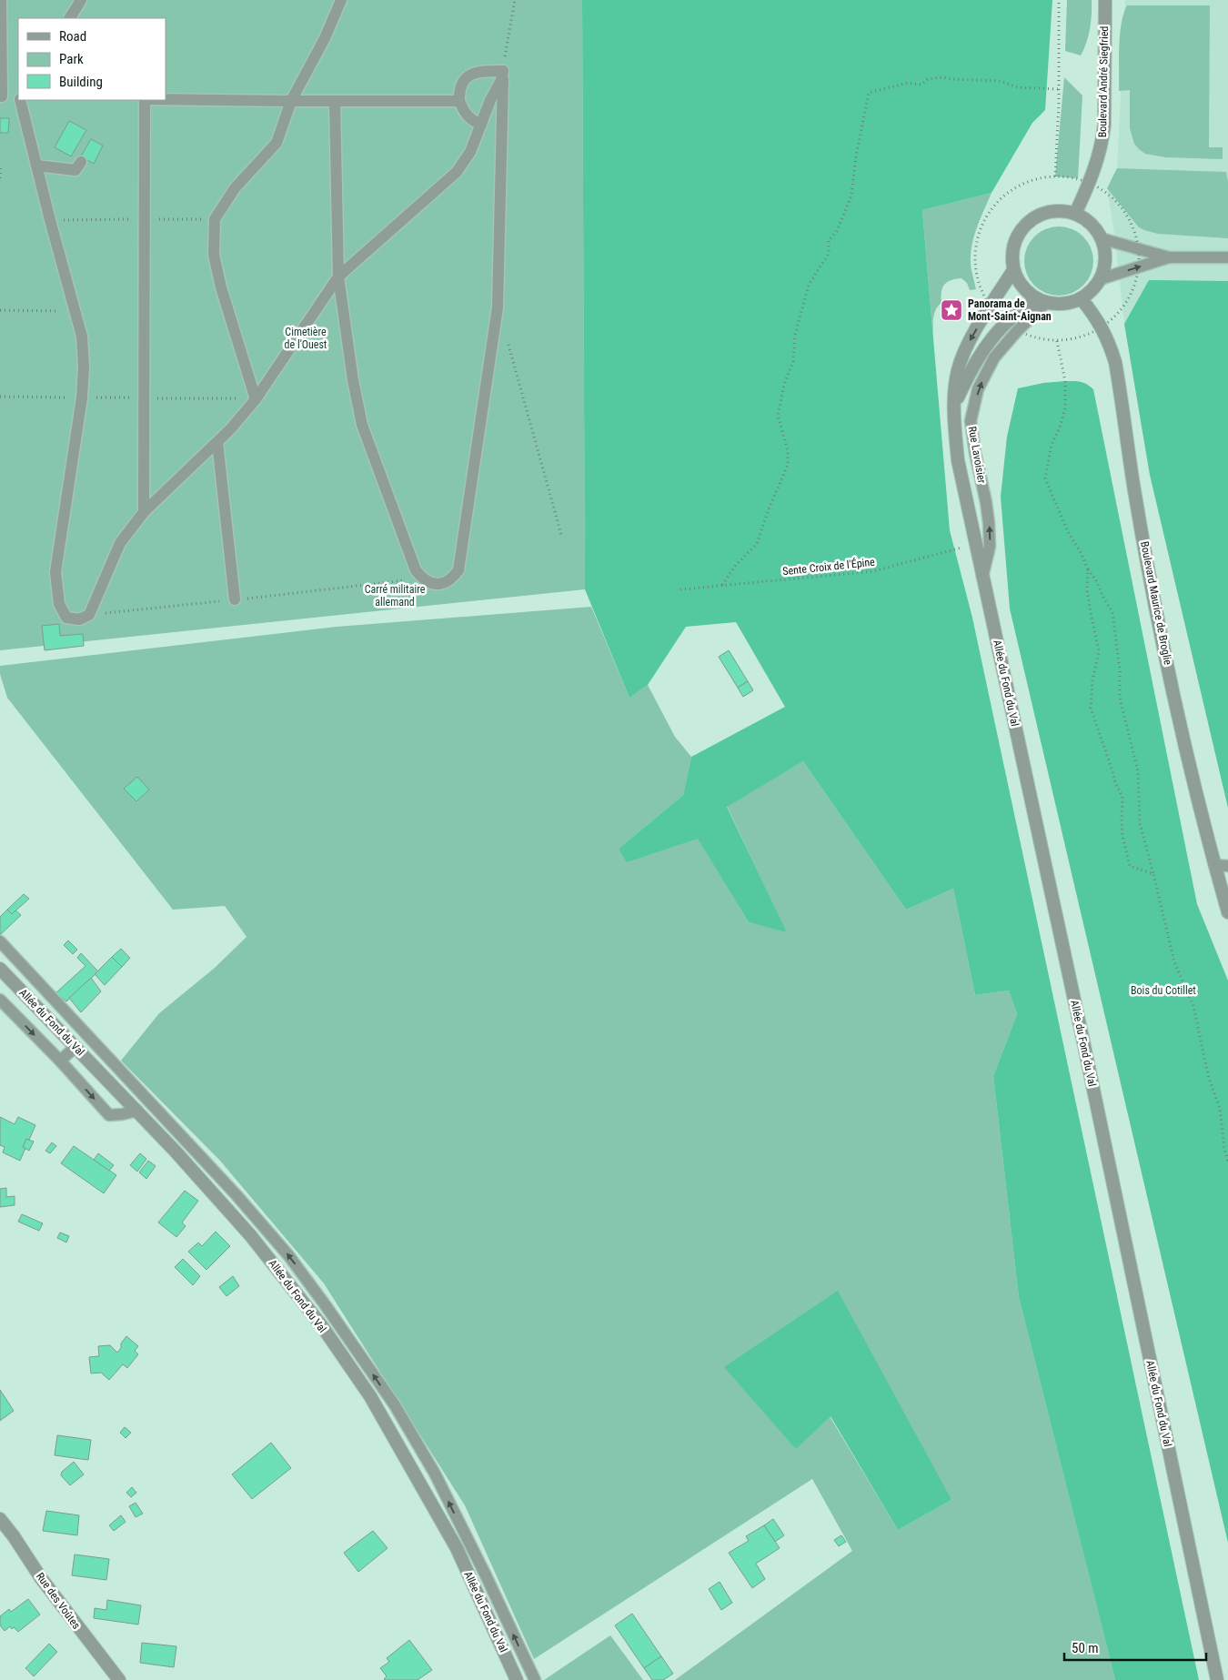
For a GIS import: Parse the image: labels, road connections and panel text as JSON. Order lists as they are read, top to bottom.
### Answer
{
  "streets": {
    "street": [
      "Boulevard André Siegfried",
      "Boulevard Maurice de Broglie",
      "Allée du Fond du Val",
      "Rue des Voûtes"
    ],
    "lane": ["Rue Lavoisier"],
    "path": ["Sente Croix de l'Épine"]
  },
  "crossings": [
    ["Boulevard André Siegfried", "Rue Lavoisier"],
    ["Boulevard André Siegfried", "Boulevard Maurice de Broglie"],
    ["Boulevard André Siegfried", "Allée du Fond du Val"],
    ["Rue Lavoisier", "Boulevard Maurice de Broglie"],
    ["Rue Lavoisier", "Allée du Fond du Val"],
    ["Sente Croix de l'Épine", "Allée du Fond du Val"],
    ["Boulevard Maurice de Broglie", "Allée du Fond du Val"]
  ],
  "one_way": ["Rue Lavoisier"],
  "parks": ["Cimetière de l'Ouest", "Carré militaire allemand", "Bois du Cotillet"],
  "places": {
    "place": ["Panorama de Mont-Saint-Aignan"]
  },
  "legend": ["Road", "Park", "Building"],
  "scale_bar": "50 m"
}
